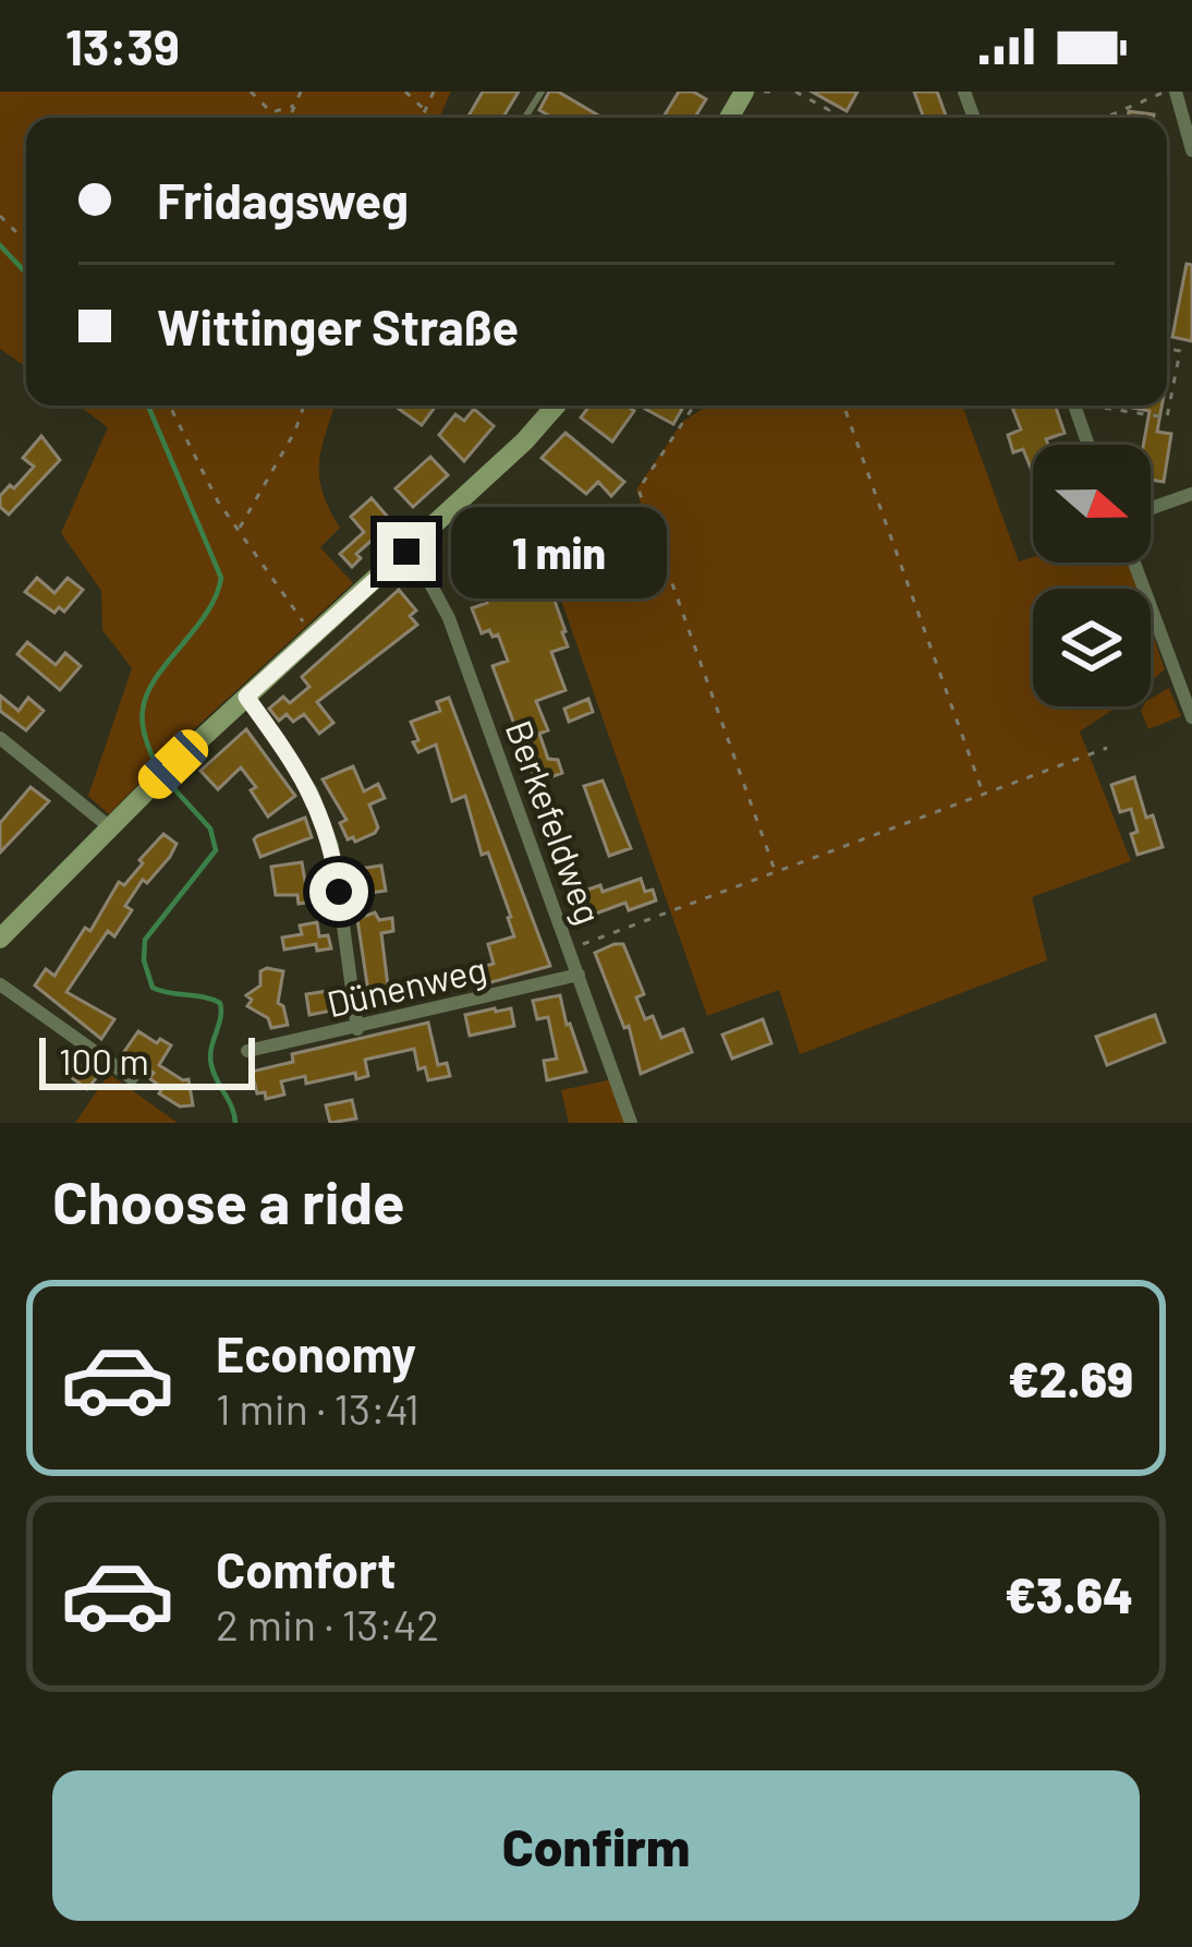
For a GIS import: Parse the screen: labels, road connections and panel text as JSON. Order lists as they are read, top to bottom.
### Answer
{
  "streets": {
    "street": ["Berkefeldweg", "Dünenweg"]
  },
  "crossings": [
    ["Berkefeldweg", "Dünenweg"]
  ],
  "scale_bar": "100 m",
  "north": "right",
  "page": {
    "status": "13:39",
    "banner": ["Fridagsweg", "Wittinger Straße"],
    "bubble": "1 min",
    "scale": "100 m",
    "heading": "Choose a ride",
    "list": [
      {
        "name": "Economy",
        "note": "1 min · 13:41",
        "value": "€2.69"
      },
      {
        "name": "Comfort",
        "note": "2 min · 13:42",
        "value": "€3.64"
      }
    ],
    "buttons": "Confirm"
  }
}
